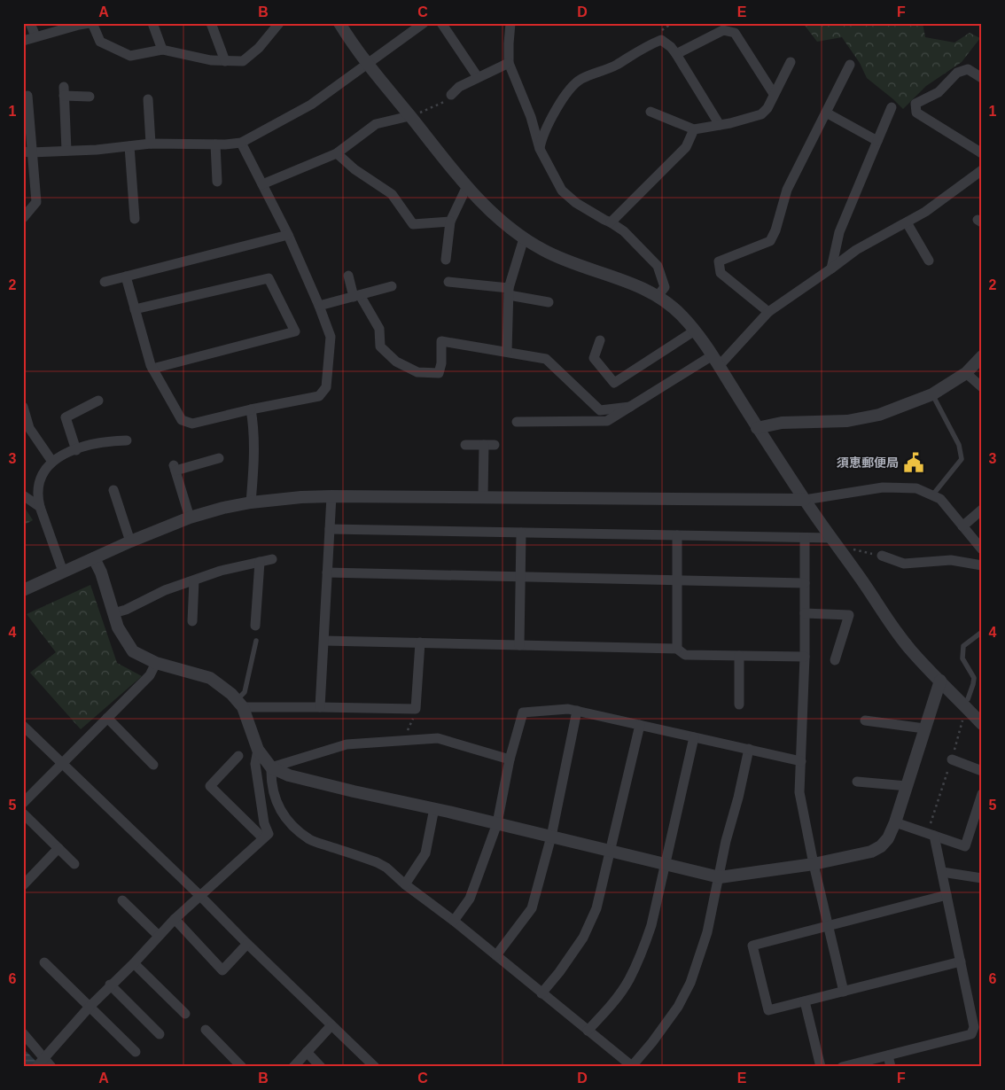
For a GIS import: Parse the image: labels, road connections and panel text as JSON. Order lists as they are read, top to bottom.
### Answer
{
  "places": {
    "public building": ["須恵郵便局"]
  },
  "grid": {
    "columns": [
      "A",
      "B",
      "C",
      "D",
      "E",
      "F"
    ],
    "rows": [
      "1",
      "2",
      "3",
      "4",
      "5",
      "6"
    ]
  }
}
